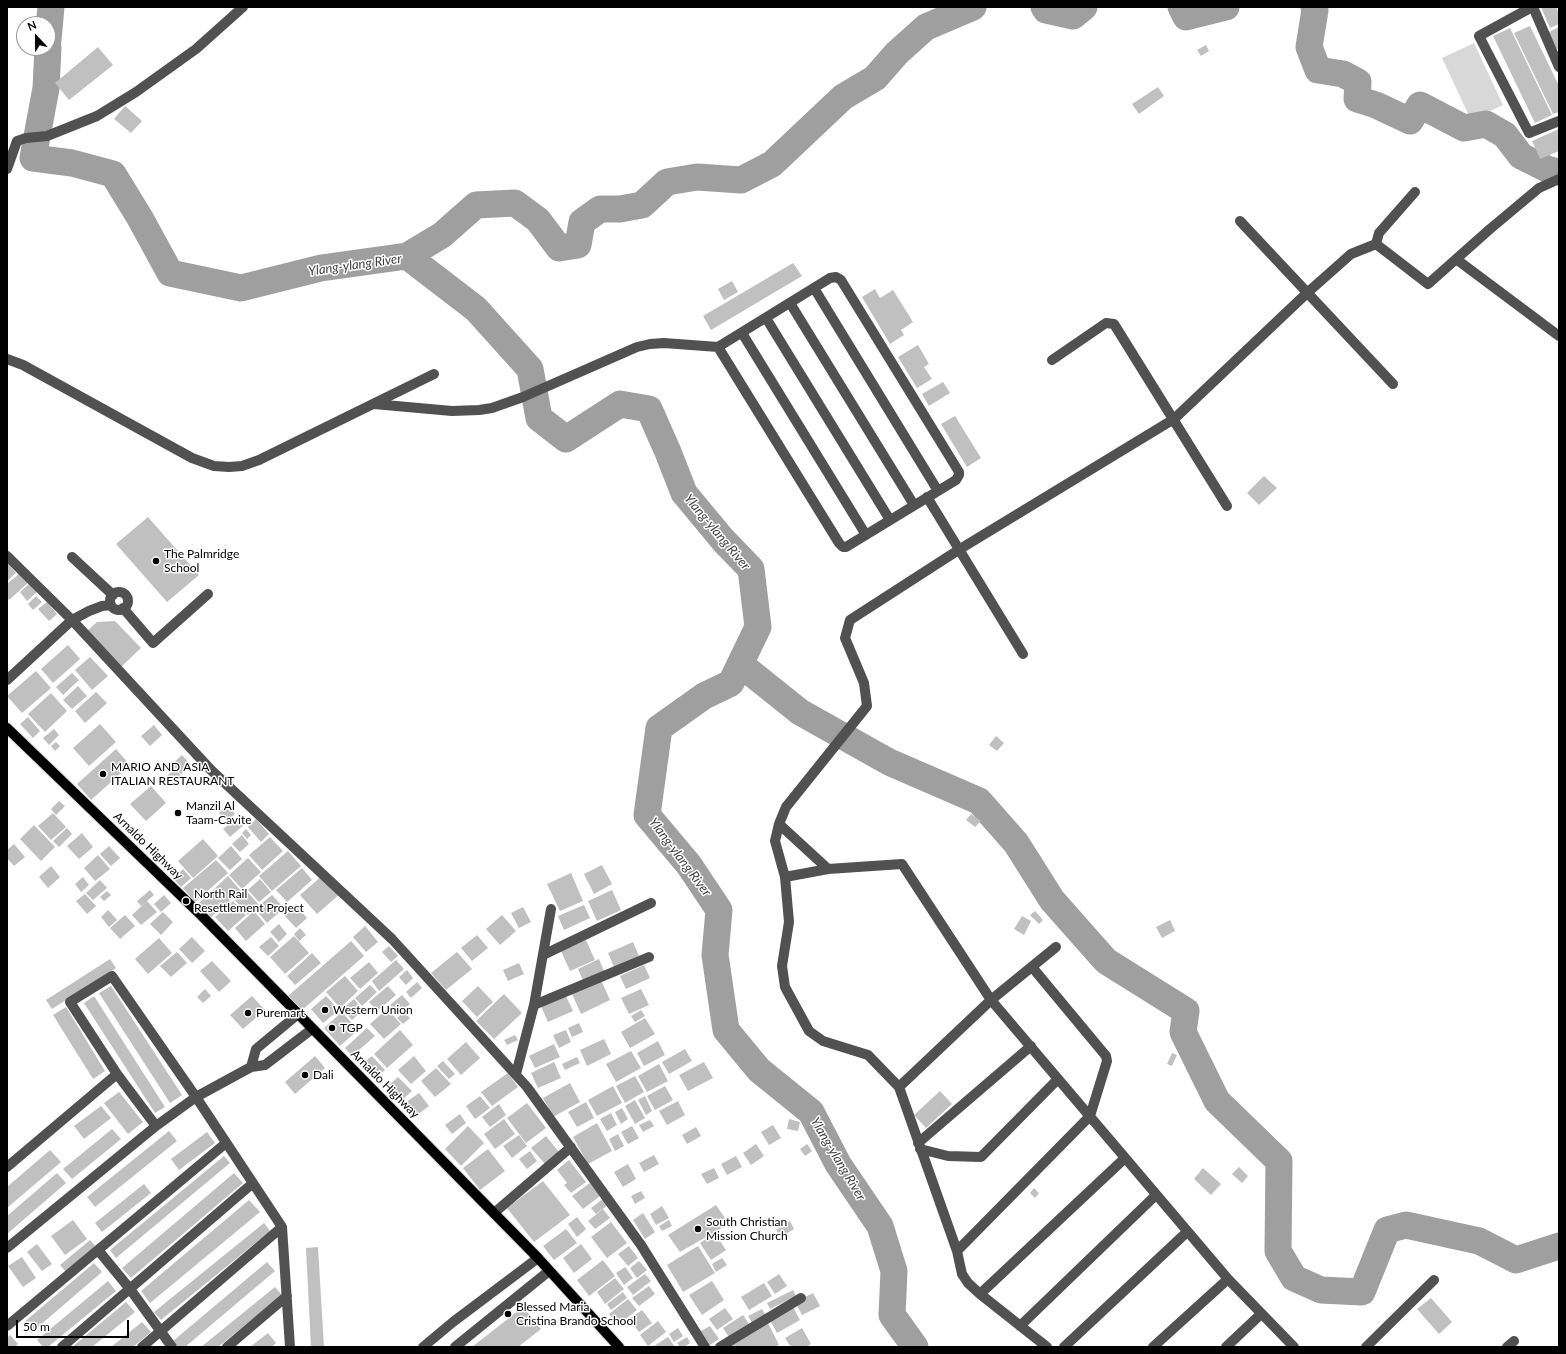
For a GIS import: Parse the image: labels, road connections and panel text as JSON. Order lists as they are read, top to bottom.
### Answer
{
  "streets": {
    "main road": ["Arnaldo Highway"]
  },
  "water": ["Ylang-ylang River"],
  "places": [
    "The Palmridge School",
    "MARIO AND ASIA ITALIAN RESTAURANT",
    "Manzil Al Taam-Cavite",
    "North Rail Resettlement Project",
    "Western Union",
    "Puremart",
    "TGP",
    "Dali",
    "South Christian Mission Church",
    "Blessed Maria Cristina Brando School"
  ],
  "scale_bar": "50 m",
  "north": "top"
}
